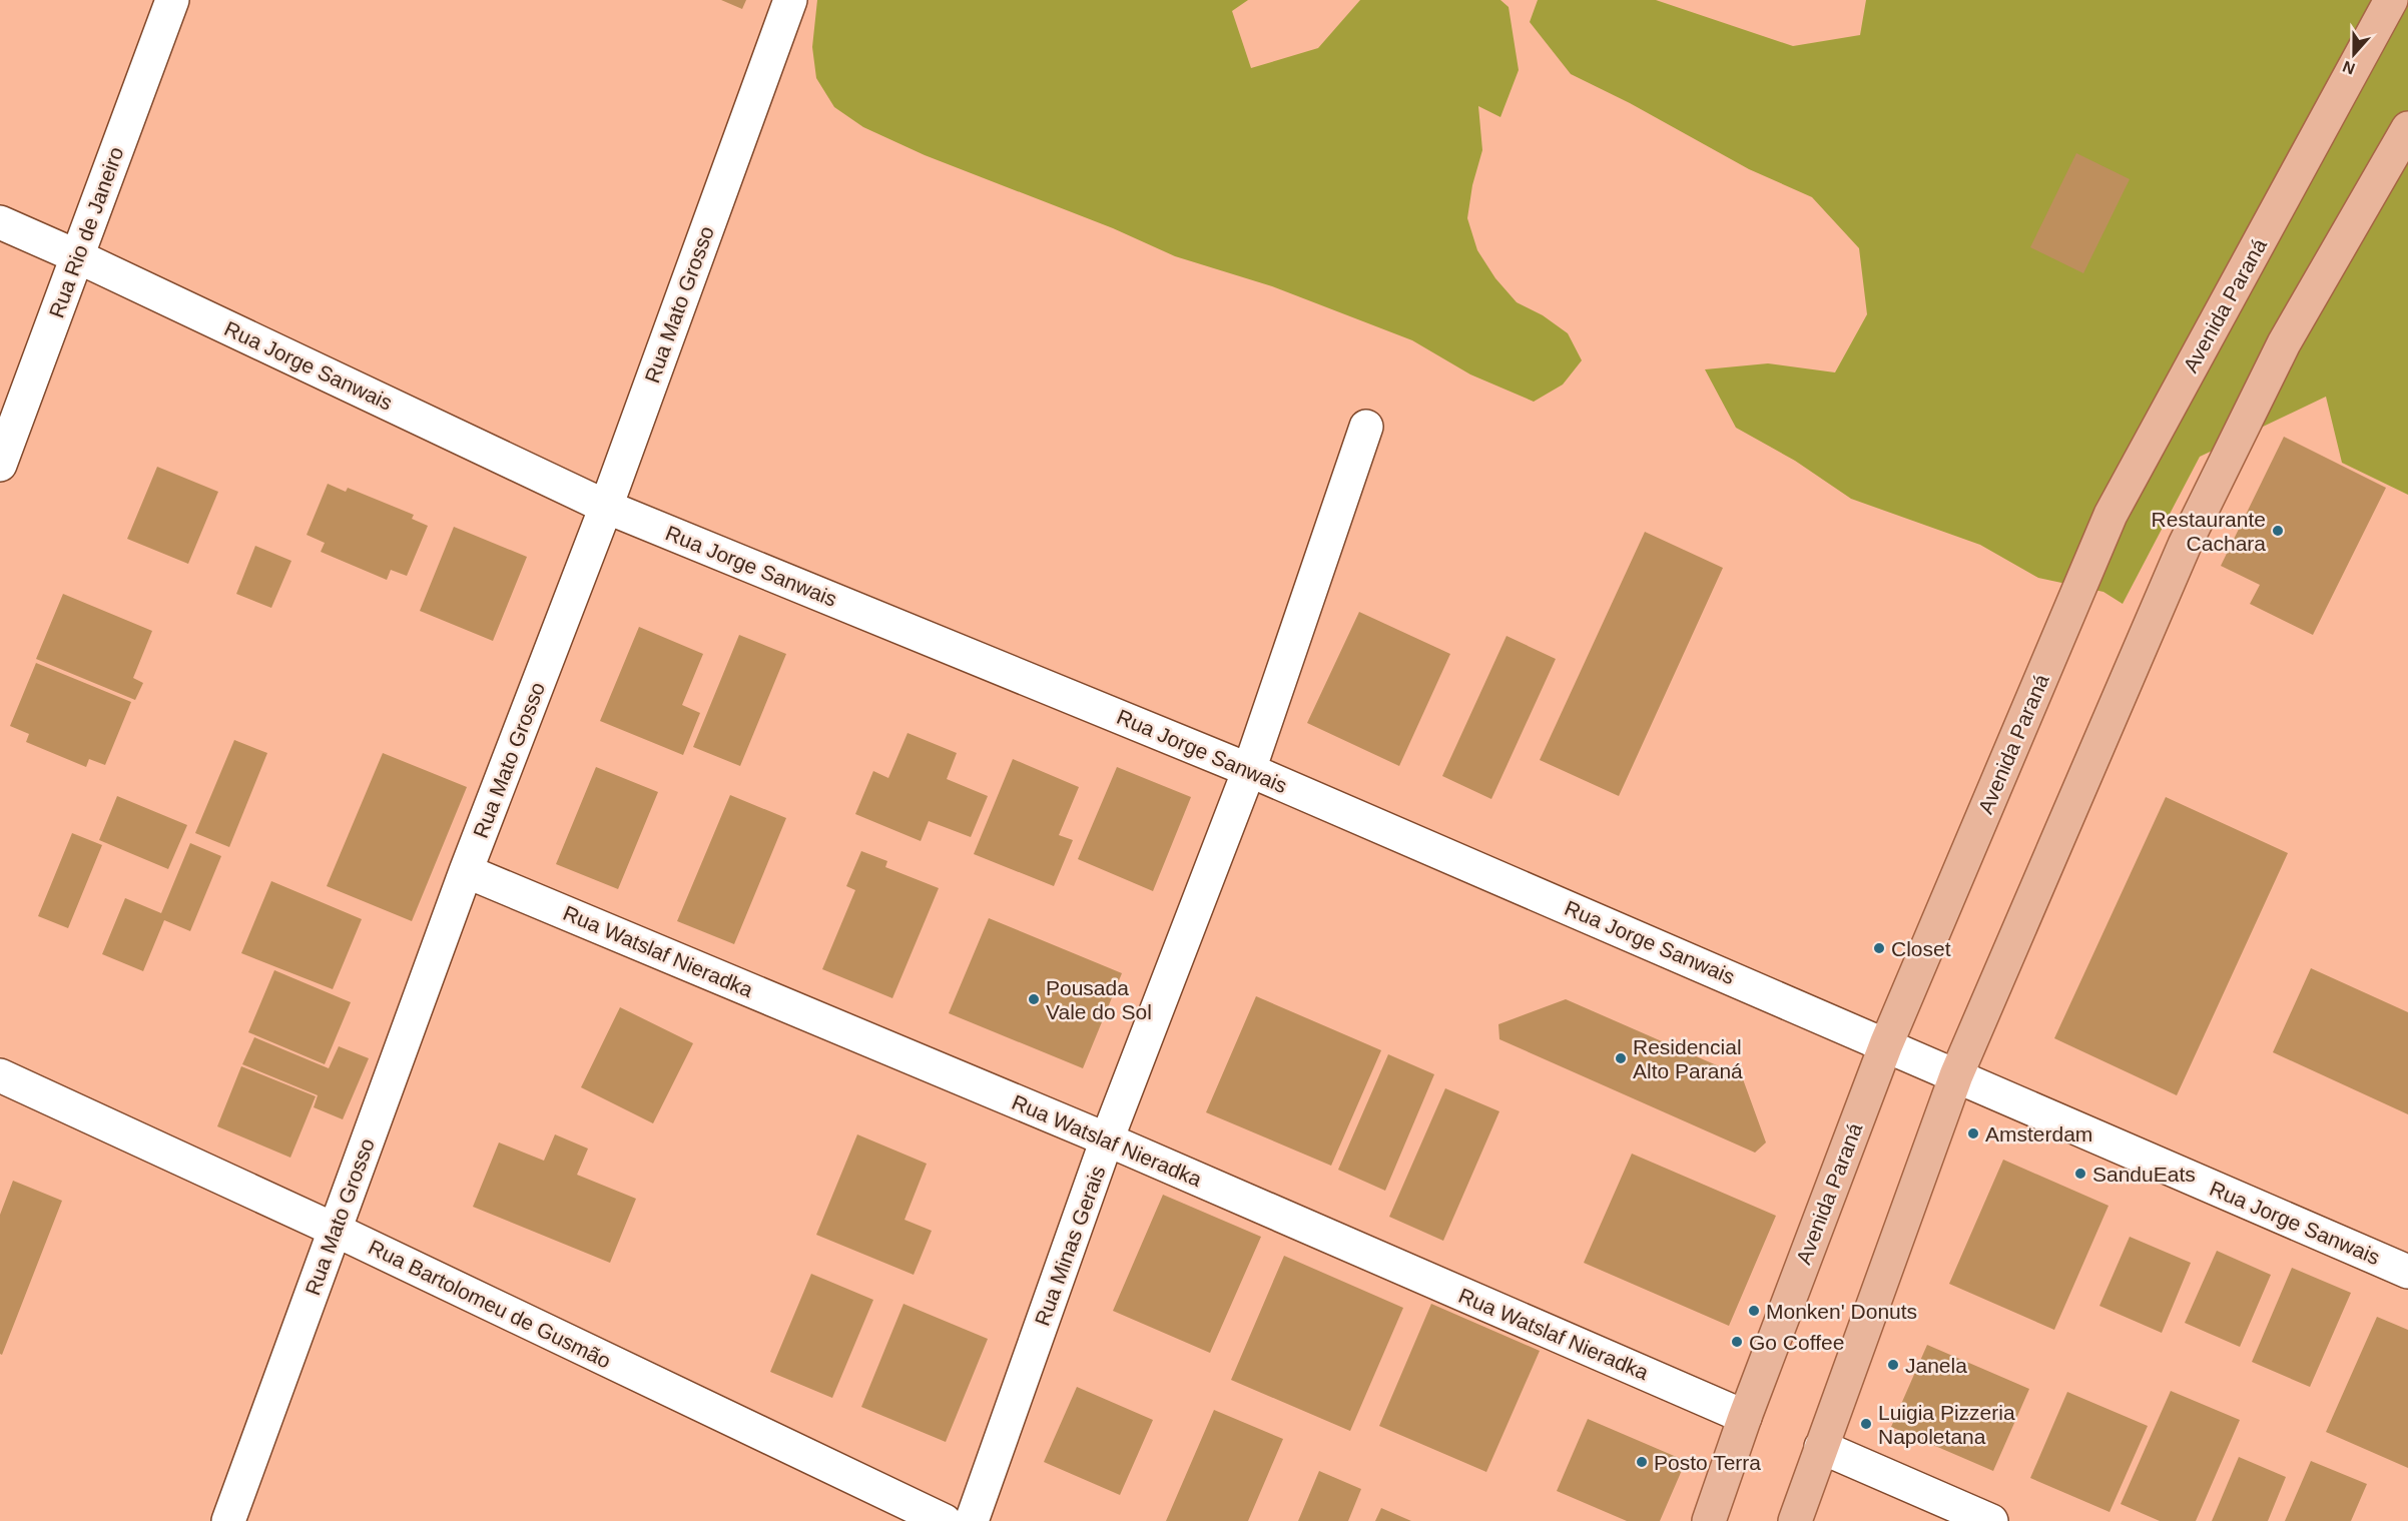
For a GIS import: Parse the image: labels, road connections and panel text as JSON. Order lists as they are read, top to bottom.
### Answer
{
  "streets": {
    "main road": ["Avenida Paraná"],
    "street": [
      "Rua Rio de Janeiro",
      "Rua Mato Grosso",
      "Rua Jorge Sanwais",
      "Rua Watslaf Nieradka",
      "Rua Minas Gerais",
      "Rua Bartolomeu de Gusmão"
    ]
  },
  "crossings": [
    ["Rua Rio de Janeiro", "Rua Jorge Sanwais"],
    ["Rua Mato Grosso", "Rua Jorge Sanwais"],
    ["Rua Mato Grosso", "Rua Watslaf Nieradka"],
    ["Rua Mato Grosso", "Rua Bartolomeu de Gusmão"],
    ["Avenida Paraná", "Rua Jorge Sanwais"],
    ["Avenida Paraná", "Rua Watslaf Nieradka"],
    ["Rua Jorge Sanwais", "Rua Minas Gerais"],
    ["Rua Watslaf Nieradka", "Rua Minas Gerais"]
  ],
  "places": [
    "Restaurante Cachara",
    "Closet",
    "Pousada Vale do Sol",
    "Residencial Alto Paraná",
    "Amsterdam",
    "SanduEats",
    "Monken' Donuts",
    "Go Coffee",
    "Janela",
    "Luigia Pizzeria Napoletana",
    "Posto Terra"
  ],
  "north": "bottom"
}
